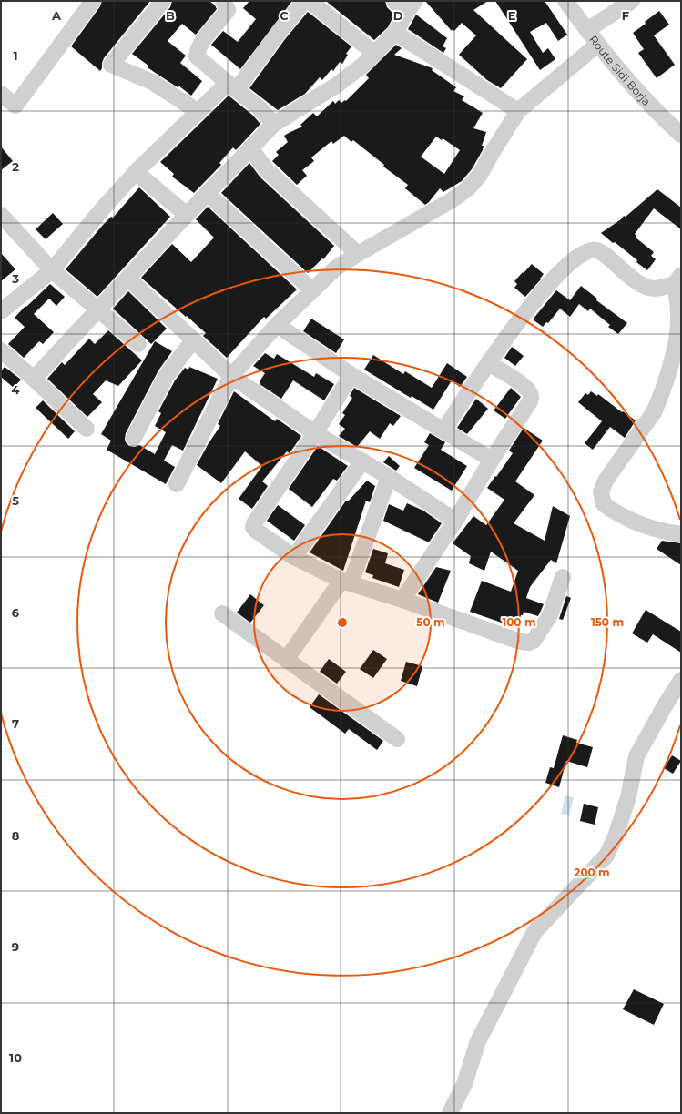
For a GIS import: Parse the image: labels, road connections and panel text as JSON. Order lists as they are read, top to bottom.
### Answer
{
  "streets": {
    "street": ["Route Sidi Borja"]
  },
  "grid": {
    "columns": [
      "A",
      "B",
      "C",
      "D",
      "E",
      "F"
    ],
    "rows": [
      "1",
      "2",
      "3",
      "4",
      "5",
      "6",
      "7",
      "8",
      "9",
      "10"
    ]
  },
  "rings": [
    "50 m",
    "100 m",
    "150 m",
    "200 m"
  ]
}
